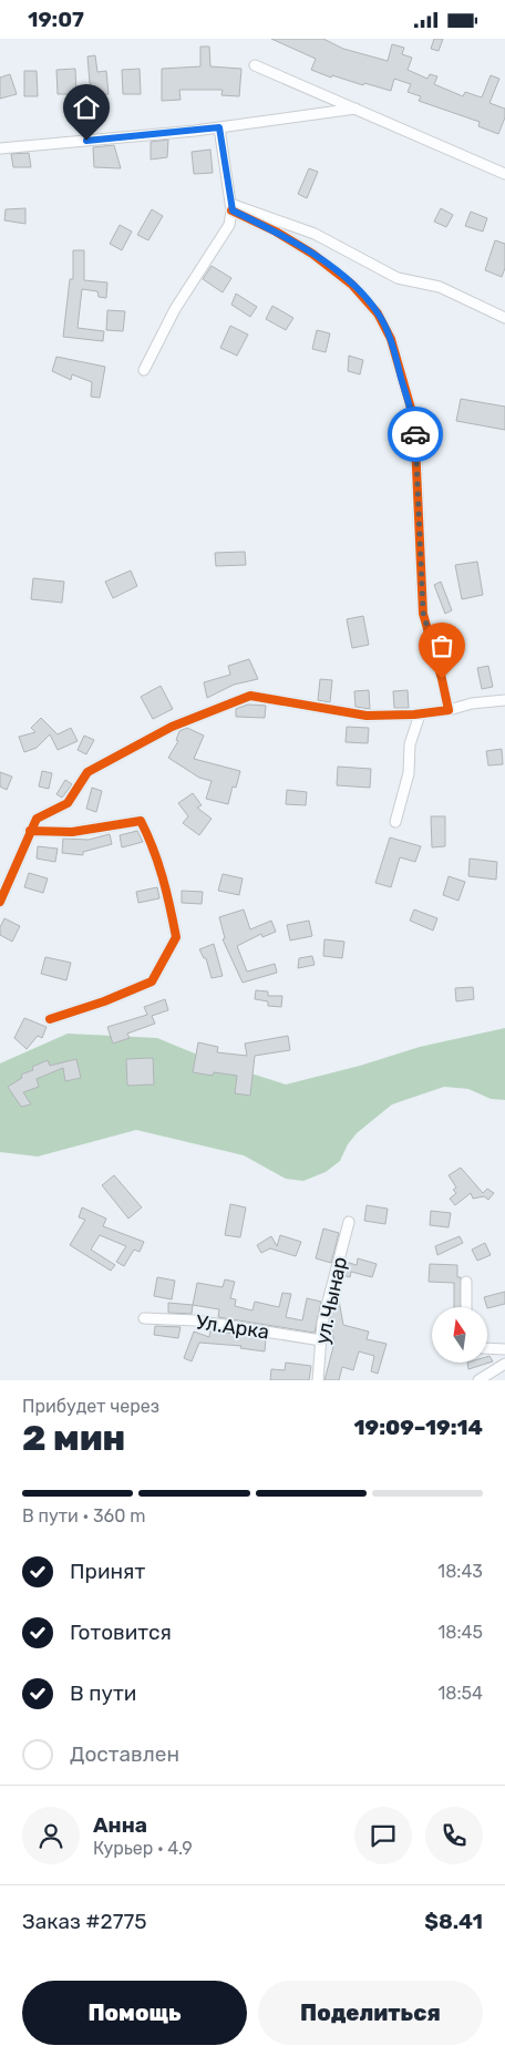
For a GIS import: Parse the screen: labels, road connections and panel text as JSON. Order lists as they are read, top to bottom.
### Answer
{
  "streets": {
    "street": ["ул.Чынар", "Ул.Арка"]
  },
  "crossings": [
    ["ул.Чынар", "Ул.Арка"]
  ],
  "north": "top",
  "page": {
    "status": "19:07",
    "heading": ["2 мин", "Прибудет через", "19:09–19:14"],
    "panel": [
      "Анна",
      "Курьер · 4.9",
      "Заказ #2775",
      "$8.41"
    ],
    "bar": "В пути · 360 m",
    "list": [
      ["Принят", "18:43"],
      ["Готовится", "18:45"],
      ["В пути", "18:54"],
      "Доставлен"
    ],
    "buttons": ["Помощь", "Поделиться"]
  }
}
